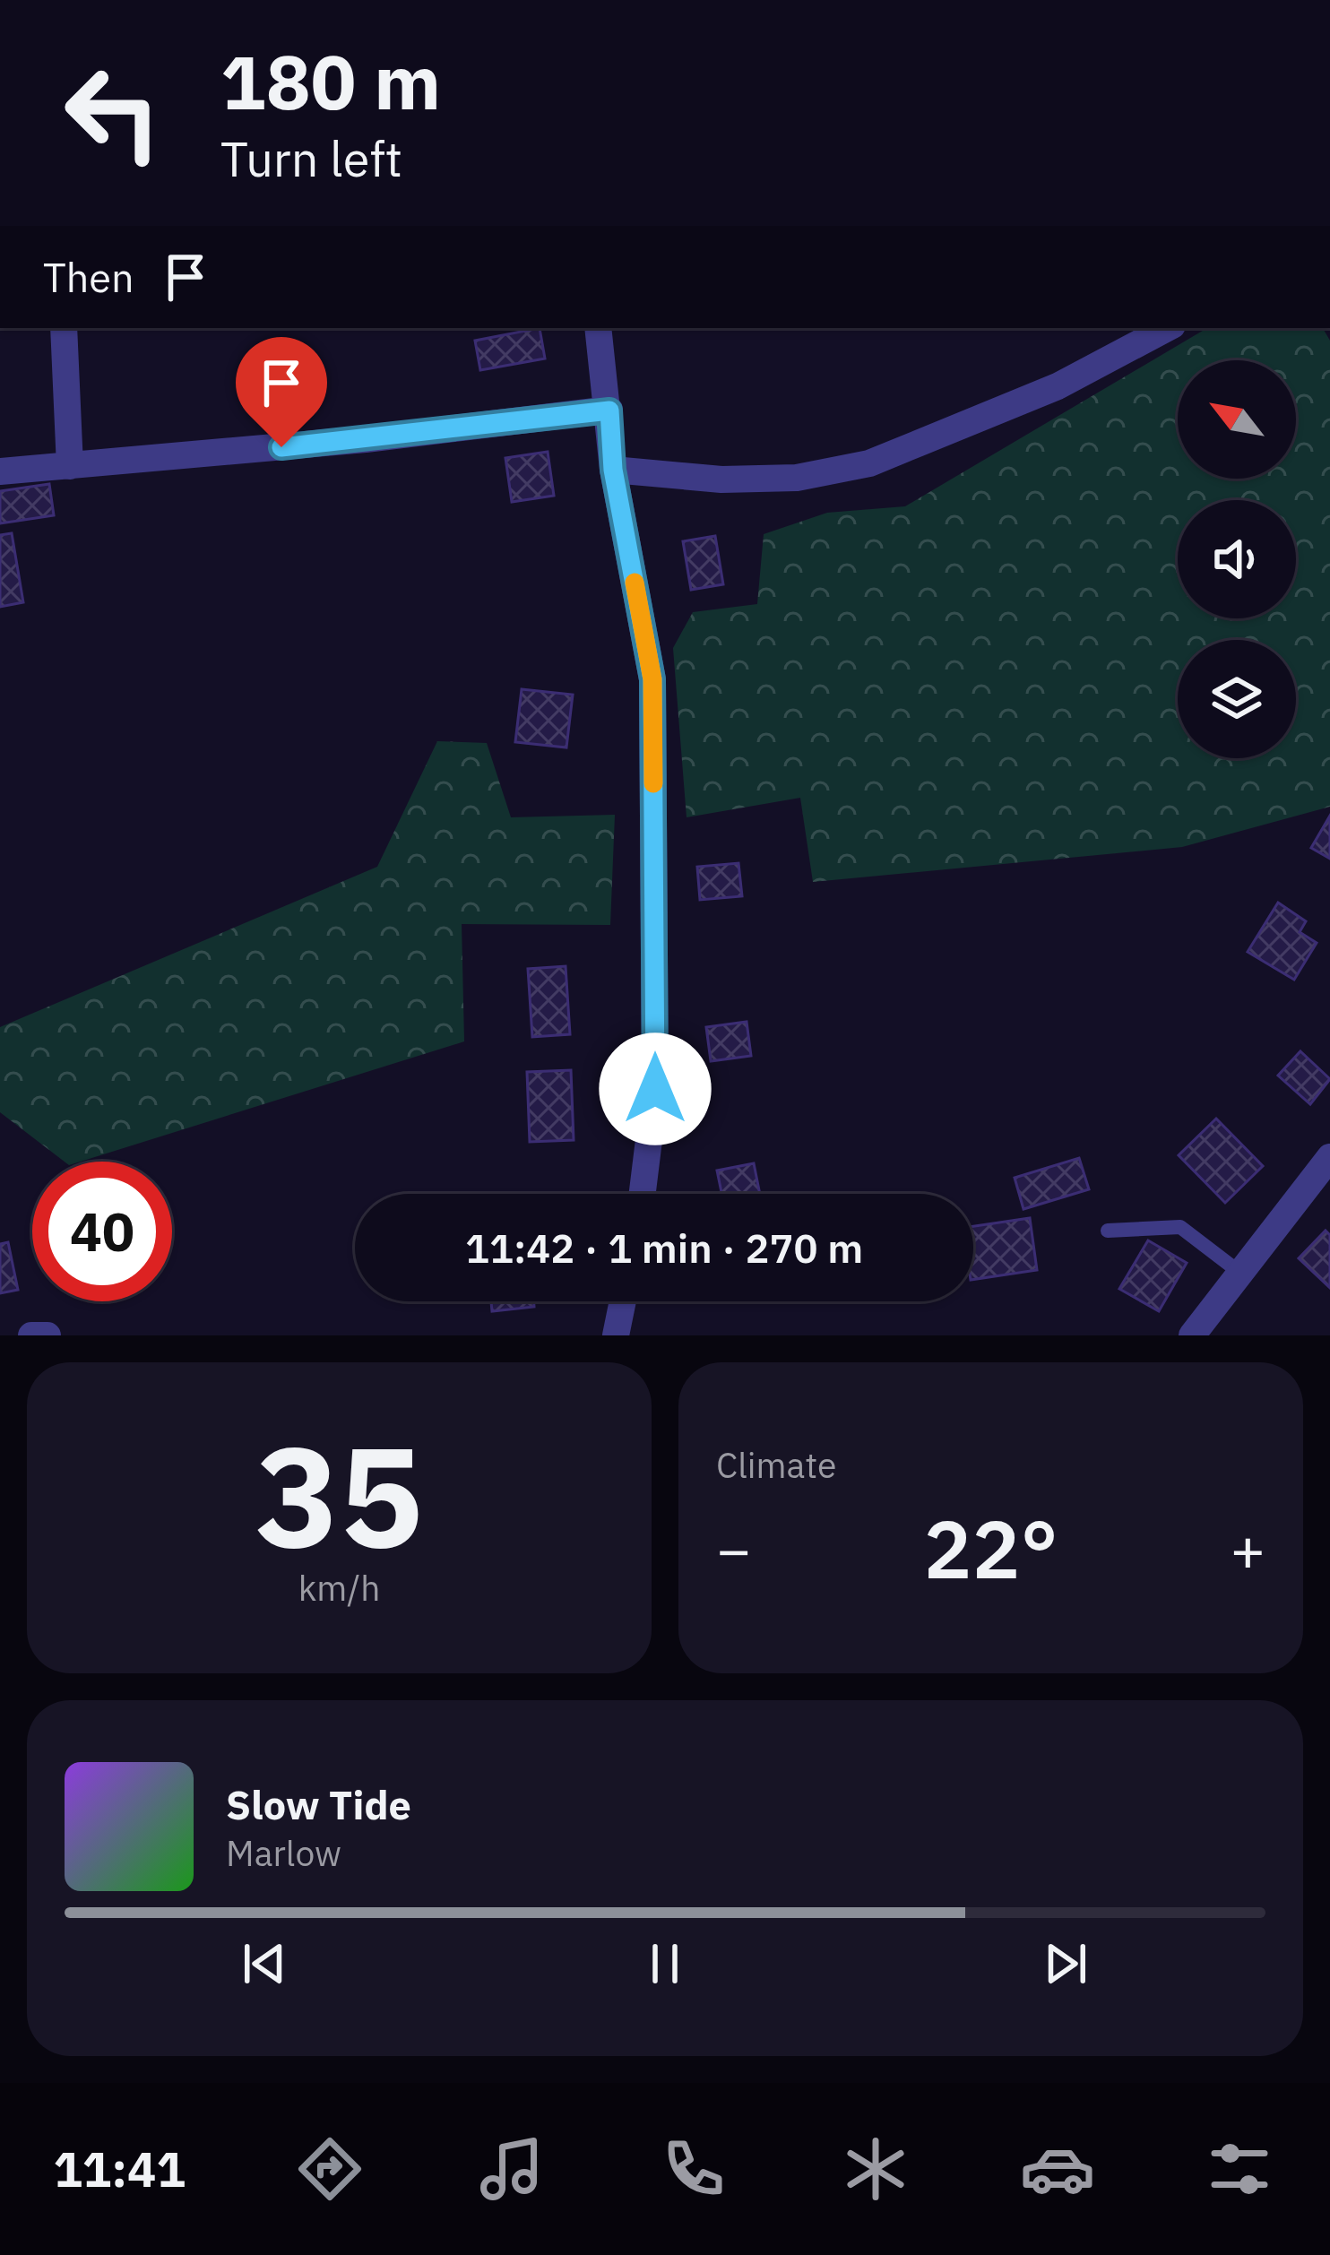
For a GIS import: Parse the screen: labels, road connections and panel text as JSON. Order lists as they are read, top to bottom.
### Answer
{
  "north": "top left",
  "page": {
    "turn": ["180 m", "Turn left"],
    "then": "Then",
    "limit": "40",
    "trip": "11:42 · 1 min · 270 m",
    "tile": [
      ["35", "km/h"],
      "Climate"
    ],
    "heat": ["−", "22°", "+"],
    "song": ["Slow Tide", "Marlow"],
    "tabs": "11:41"
  }
}
